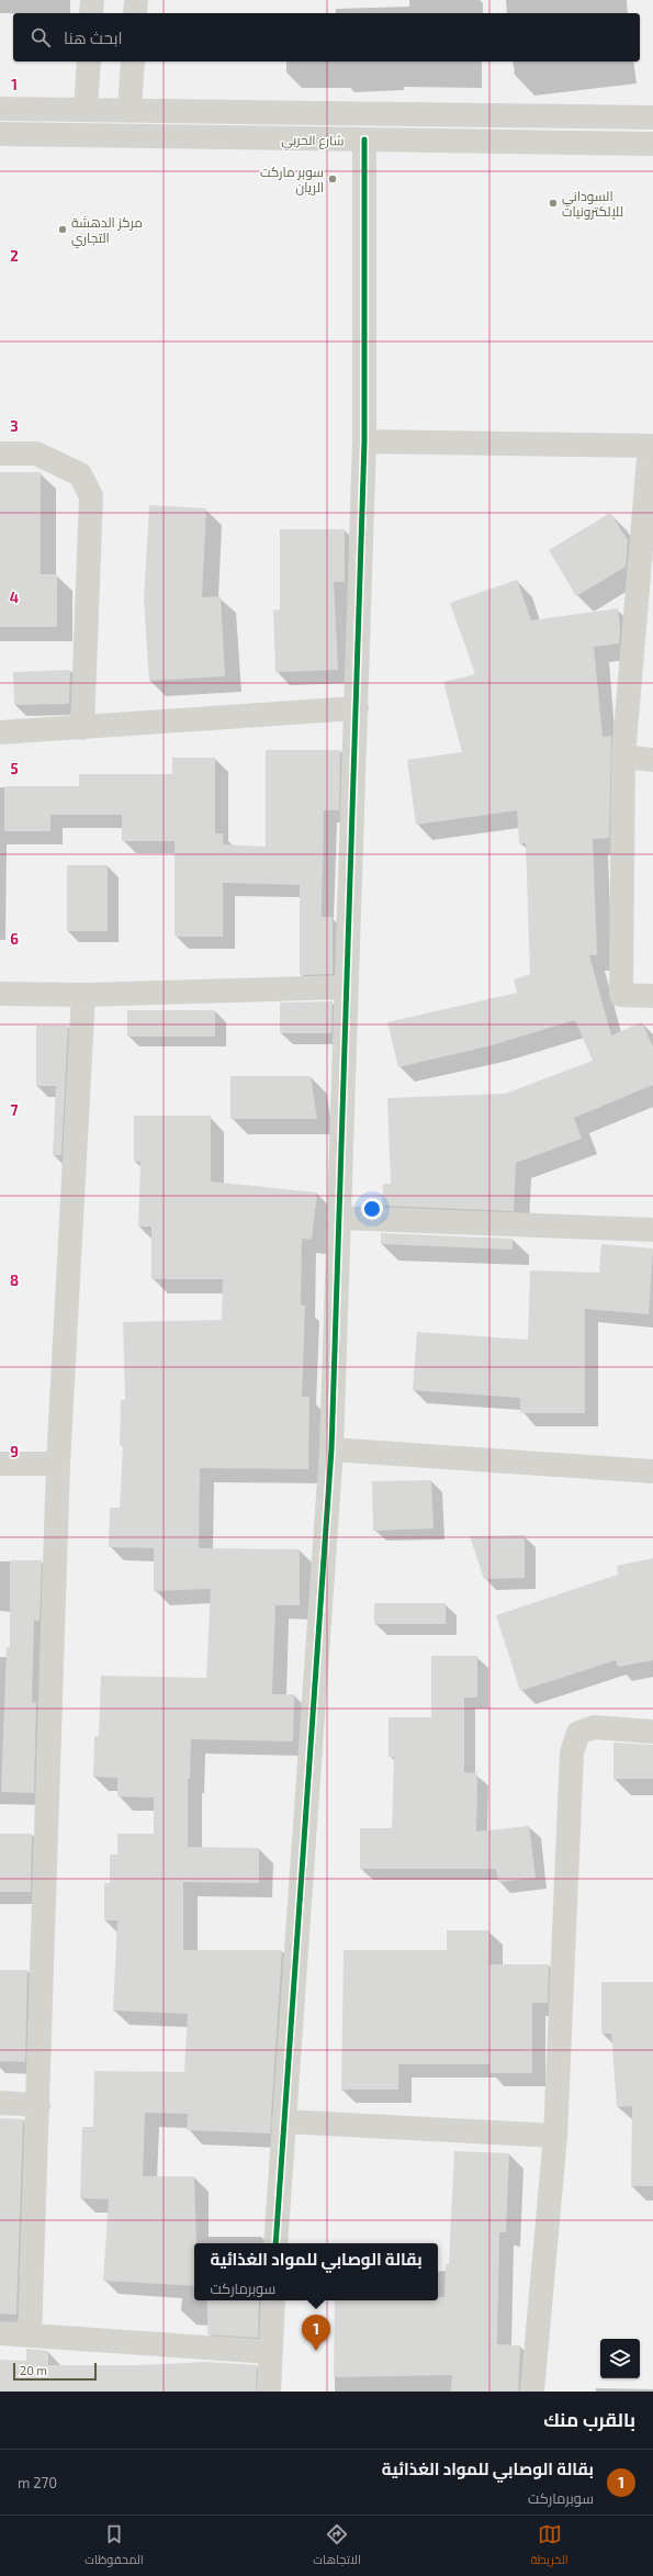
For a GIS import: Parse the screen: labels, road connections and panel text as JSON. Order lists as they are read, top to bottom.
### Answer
{
  "streets": {
    "street": ["شارع الحربي"]
  },
  "places": ["سوبر ماركت الريان", "السوداني للإلكترونيات", "مركز الدهشة التجاري"],
  "scale_bar": "20 m",
  "page": {
    "search": "ابحث هنا",
    "popup": ["بقالة الوصابي للمواد الغذائية", "سوبرماركت"],
    "pins": "1",
    "scale": "20 m",
    "heading": "بالقرب منك",
    "list": [
      {
        "mark": "1",
        "name": "بقالة الوصابي للمواد الغذائية",
        "note": "سوبرماركت",
        "value": "270 m"
      }
    ],
    "nav": ["الخريطة", "الاتجاهات", "المحفوظات"]
  },
  "grid": {
    "rows": [
      "1",
      "2",
      "3",
      "4",
      "5",
      "6",
      "7",
      "8",
      "9"
    ]
  }
}
